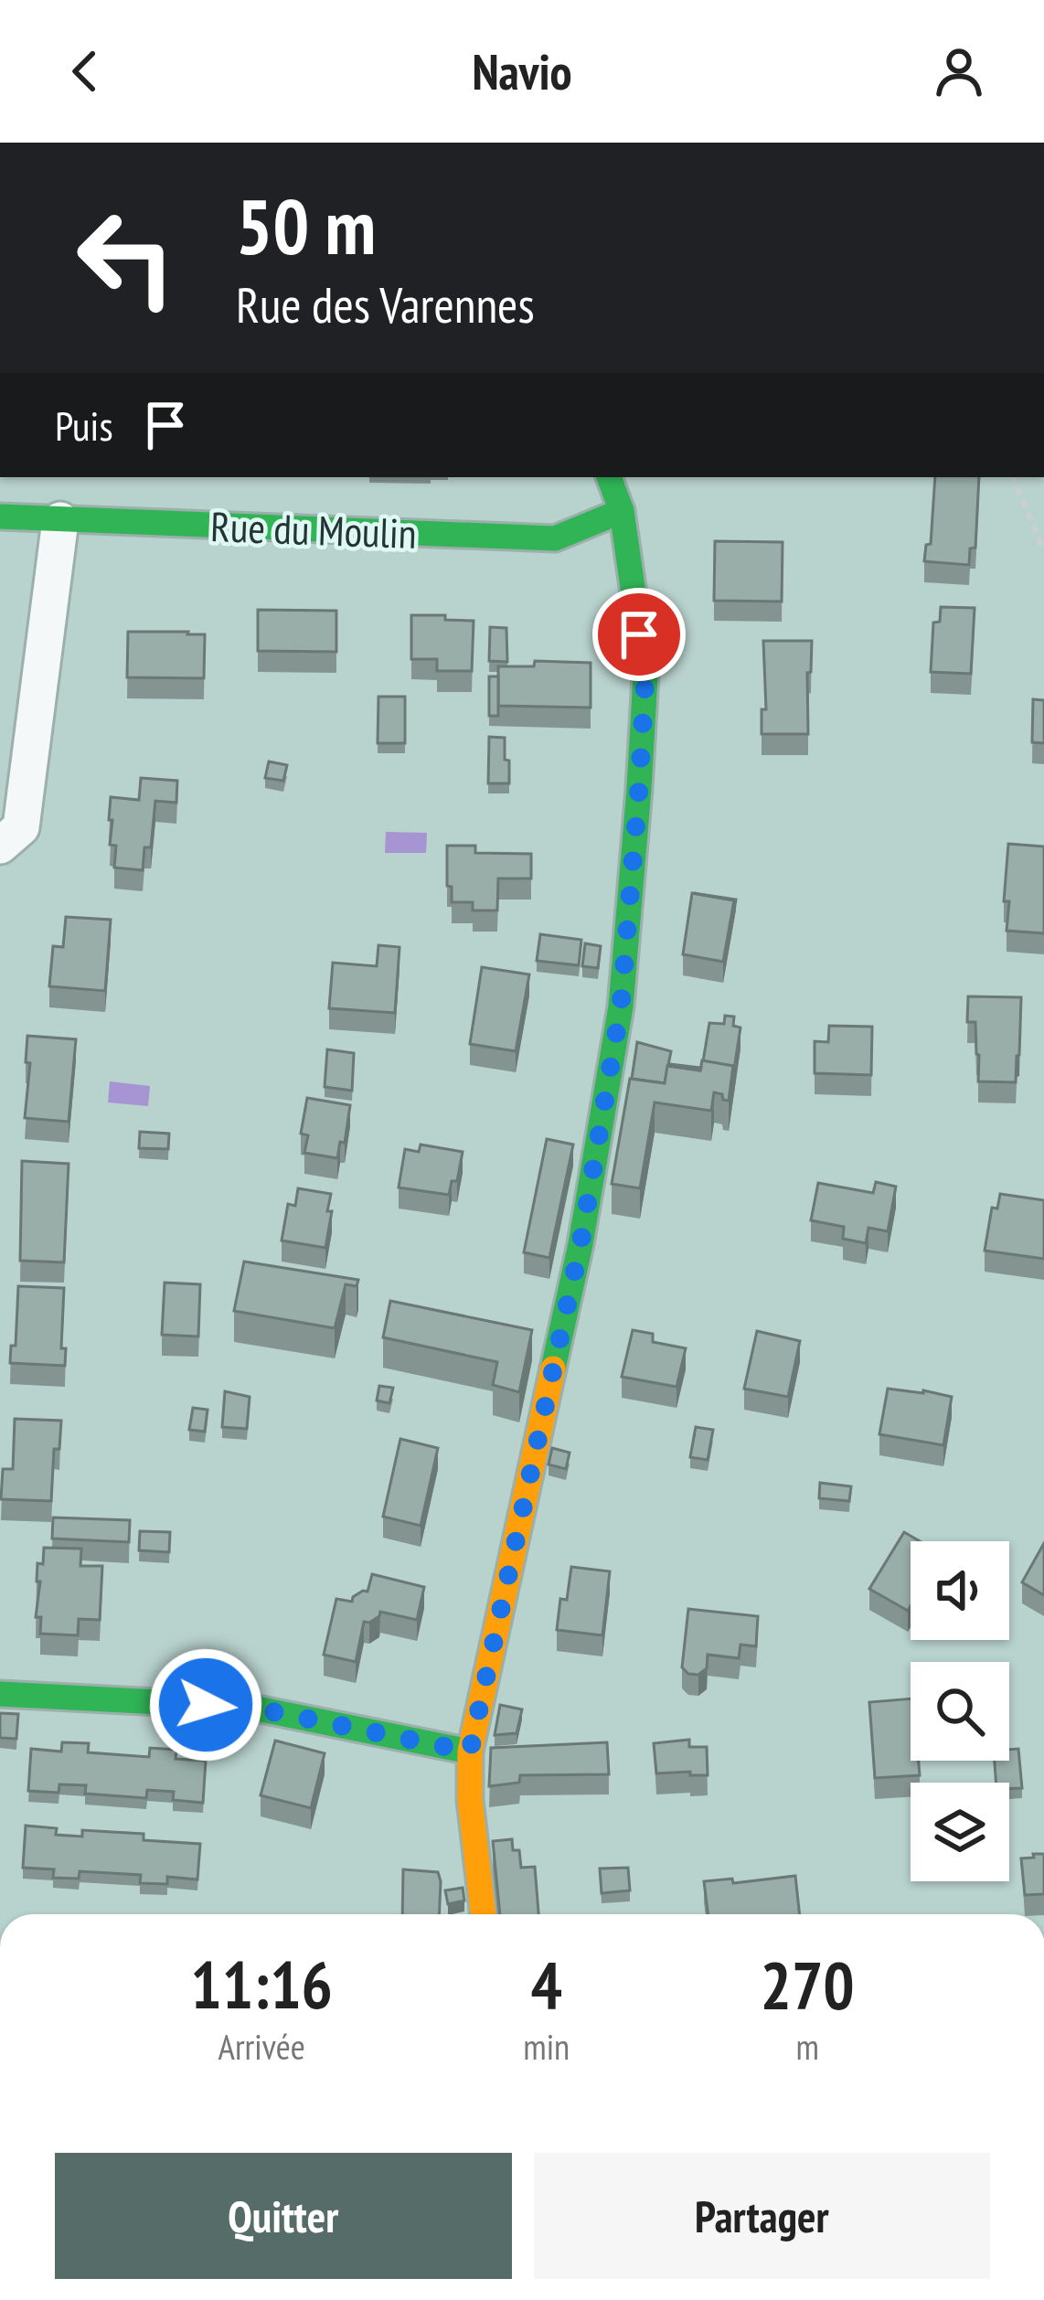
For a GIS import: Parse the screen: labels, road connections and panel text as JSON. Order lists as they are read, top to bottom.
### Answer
{
  "streets": {
    "street": ["Rue du Moulin"]
  },
  "page": {
    "header": "Navio",
    "turn": ["50 m", "Rue des Varennes"],
    "then": "Puis",
    "eta": [
      "11:16",
      "Arrivée",
      "4",
      "min",
      "270",
      "m"
    ],
    "buttons": ["Quitter", "Partager"]
  }
}
